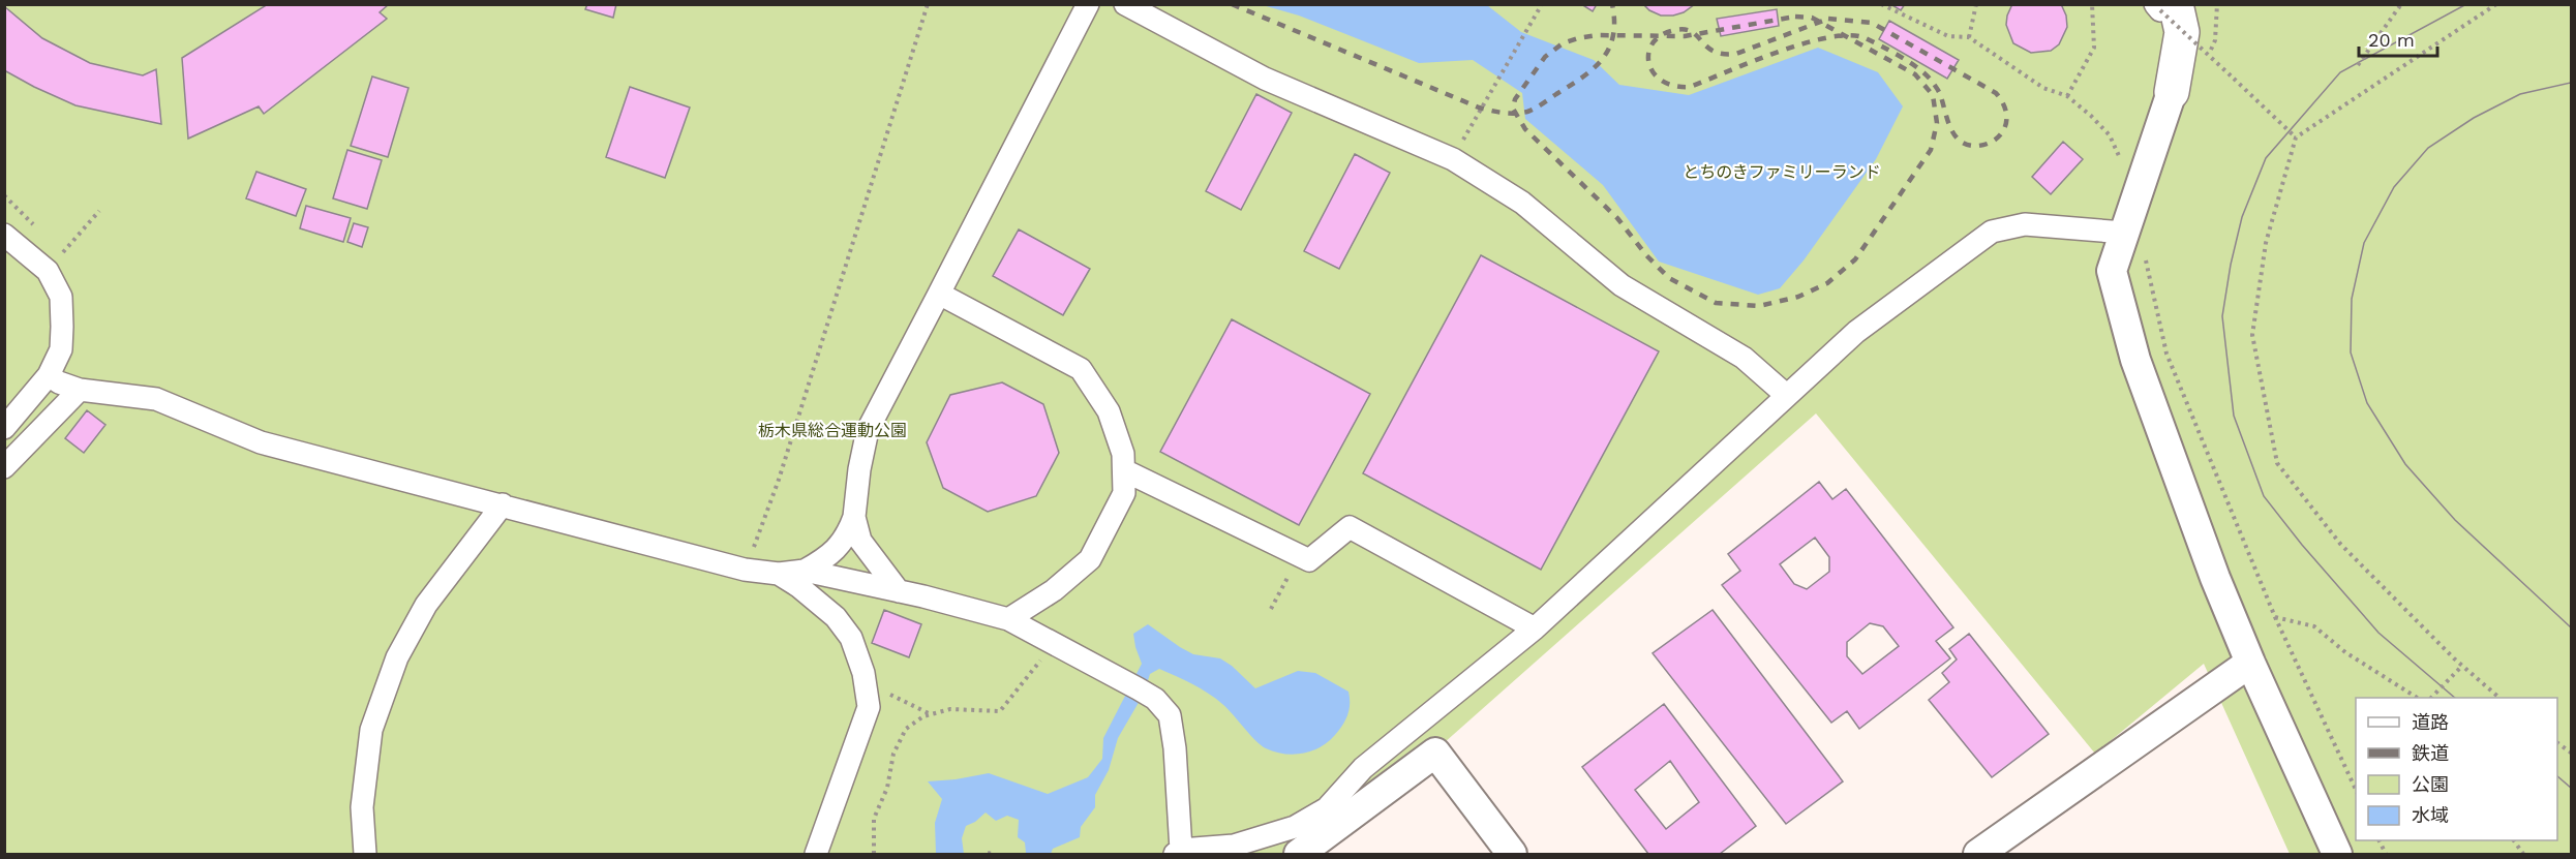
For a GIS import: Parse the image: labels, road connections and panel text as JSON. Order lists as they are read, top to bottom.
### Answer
{
  "parks": ["とちのきファミリーランド", "栃木県総合運動公園"],
  "legend": [
    "道路",
    "鉄道",
    "公園",
    "水域"
  ],
  "scale_bar": "20 m"
}
